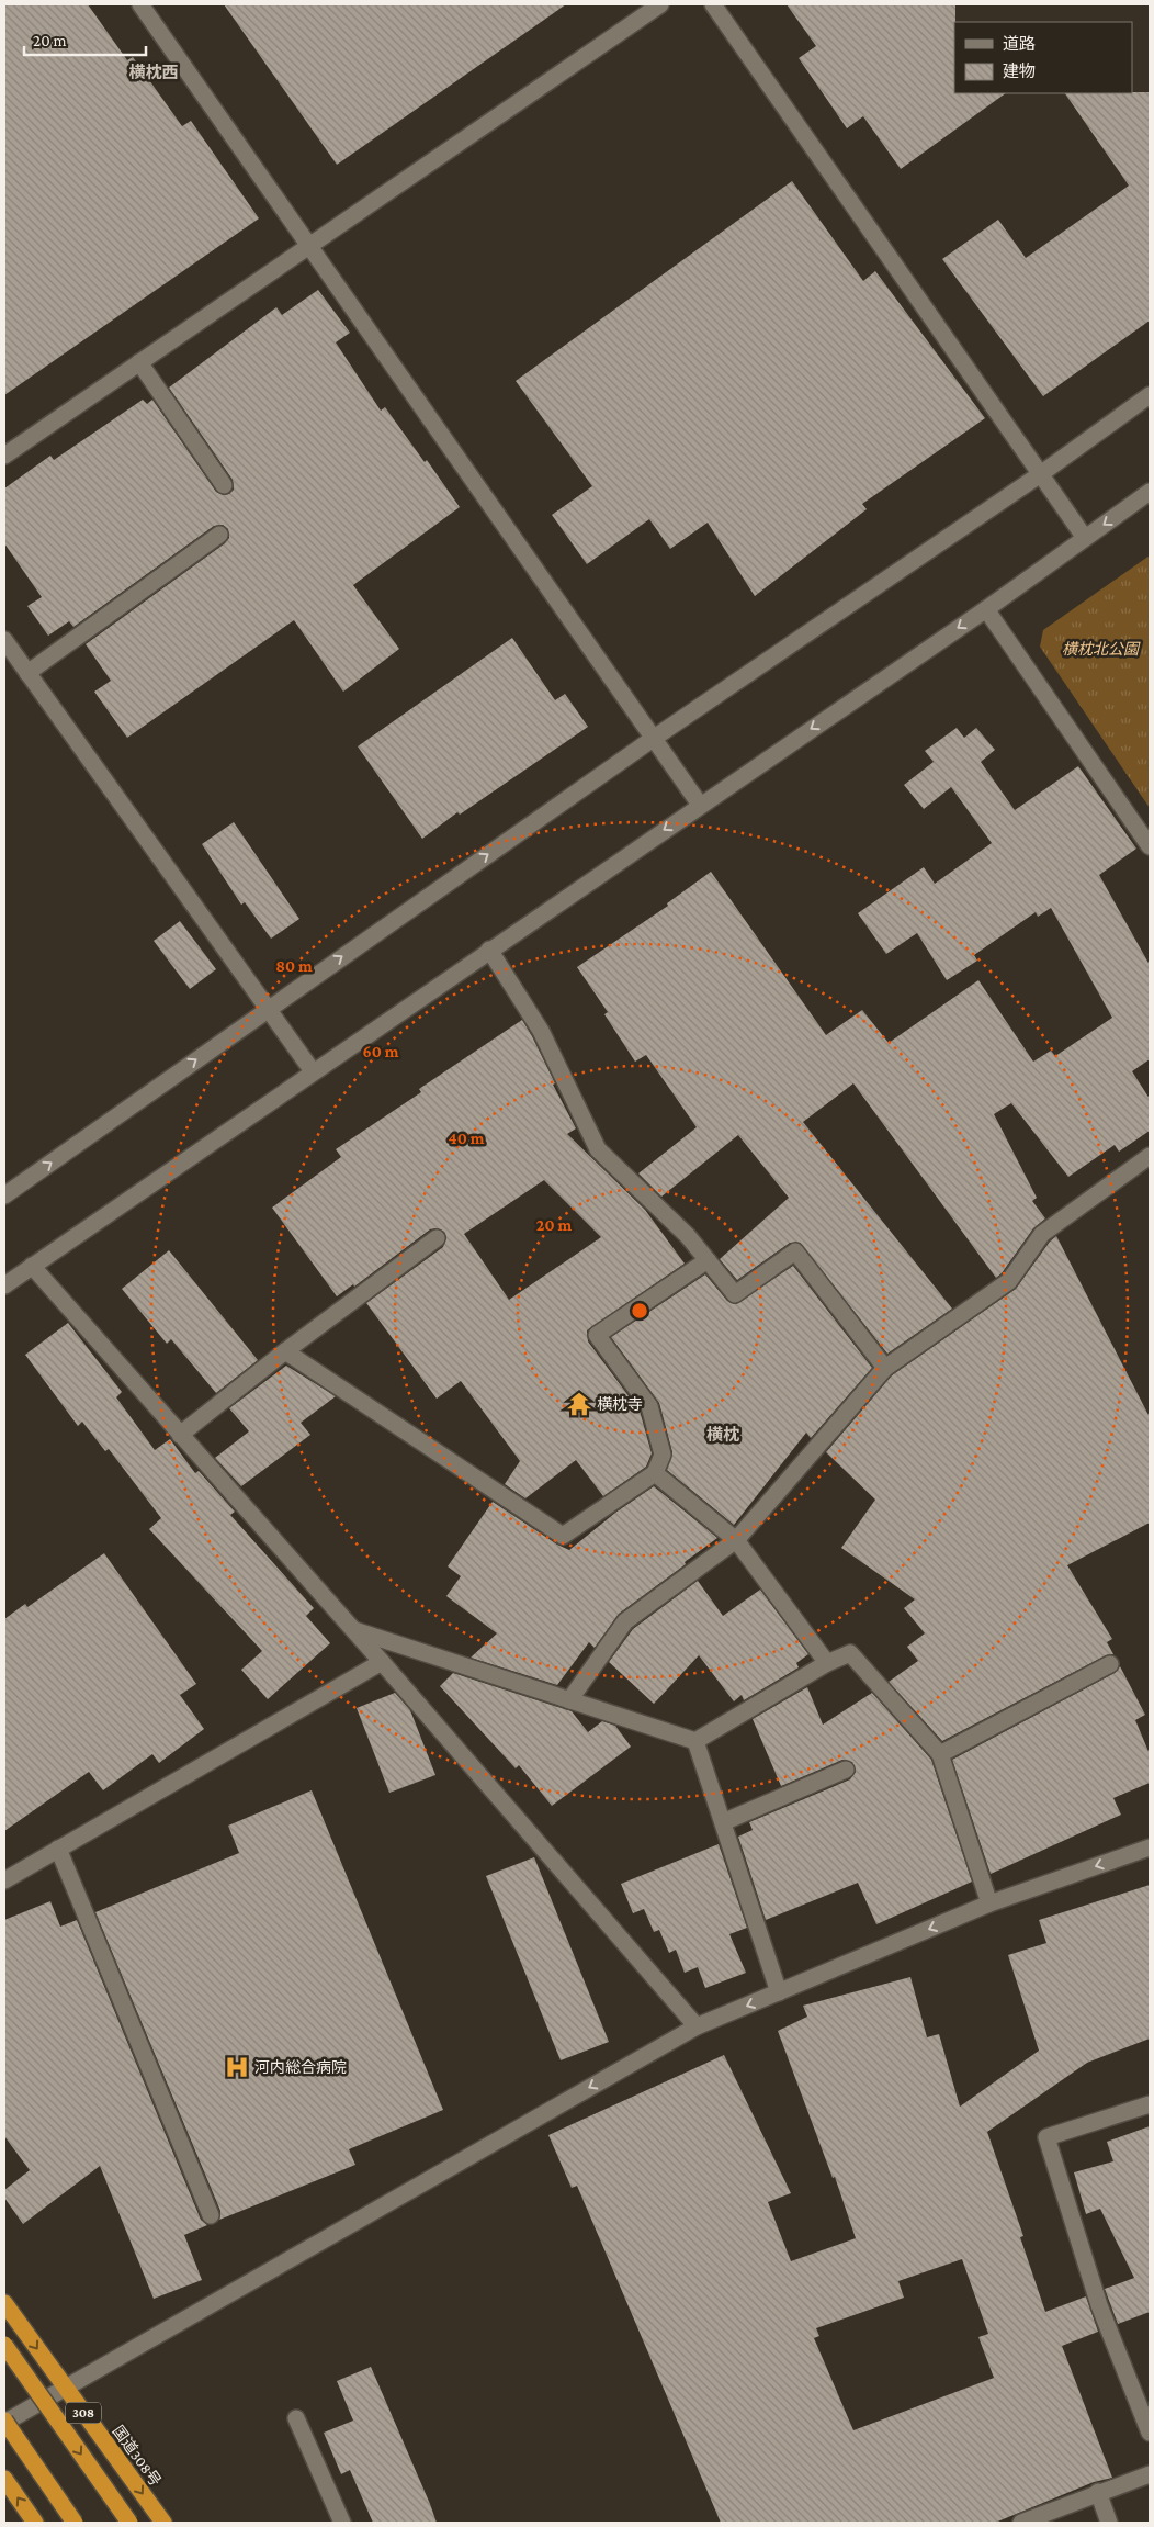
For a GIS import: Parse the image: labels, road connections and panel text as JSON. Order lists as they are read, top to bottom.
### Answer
{
  "streets": {
    "highway": ["308", "国道308号"]
  },
  "districts": ["横枕西", "横枕"],
  "parks": ["横枕北公園"],
  "places": {
    "temple": ["横枕寺"],
    "hospital": ["河内総合病院"]
  },
  "legend": ["道路", "建物"],
  "scale_bar": "20 m",
  "rings": [
    "80 m",
    "60 m",
    "40 m",
    "20 m"
  ]
}
